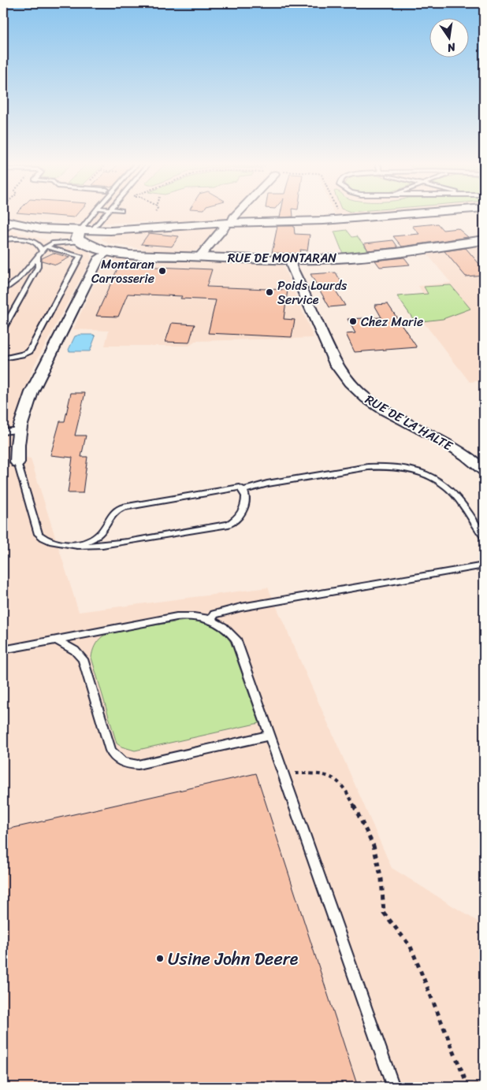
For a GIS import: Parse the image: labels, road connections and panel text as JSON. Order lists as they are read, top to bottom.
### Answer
{
  "streets": {
    "street": ["RUE DE MONTARAN", "RUE DE LA HALTE"]
  },
  "crossings": [
    ["RUE DE MONTARAN", "RUE DE LA HALTE"]
  ],
  "places": [
    "Montaran Carrosserie",
    "Poids Lourds Service",
    "Chez Marie",
    "Usine John Deere"
  ],
  "north": "bottom"
}
